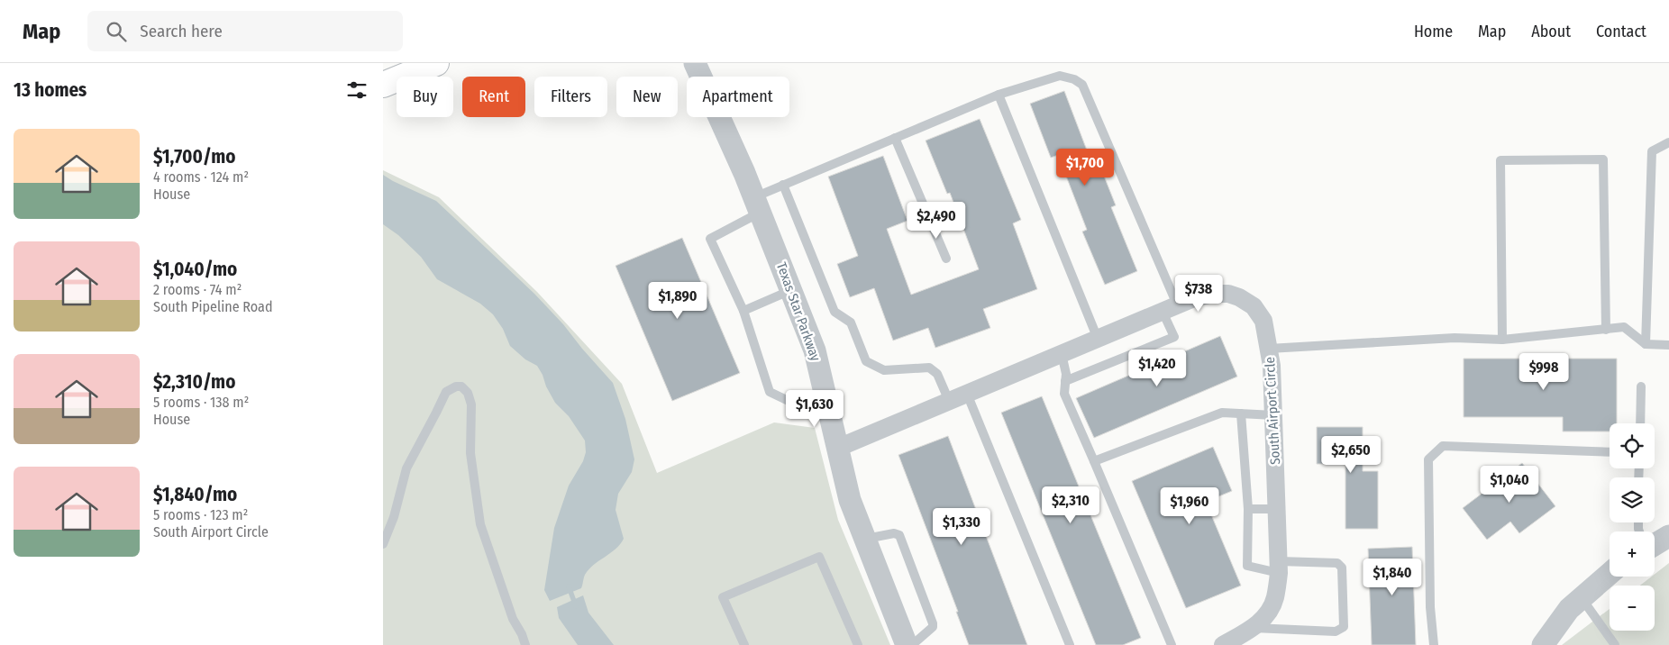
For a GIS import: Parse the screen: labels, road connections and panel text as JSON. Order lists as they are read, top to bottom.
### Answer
{
  "streets": {
    "street": ["Texas Star Parkway", "South Airport Circle"]
  },
  "crossings": [
    ["Texas Star Parkway", "South Airport Circle"]
  ],
  "page": {
    "header": "Map",
    "search": "Search here",
    "nav": [
      "Home",
      "Map",
      "About",
      "Contact"
    ],
    "heading": "13 homes",
    "chip": [
      "Buy",
      "Rent",
      "Filters",
      "New",
      "Apartment"
    ],
    "list": [
      {
        "name": "$1,700/mo",
        "note": "4 rooms · 124 m² · House"
      },
      {
        "name": "$1,040/mo",
        "note": "2 rooms · 74 m² · South Pipeline Road"
      },
      {
        "name": "$2,310/mo",
        "note": "5 rooms · 138 m² · House"
      },
      {
        "name": "$1,840/mo",
        "note": "5 rooms · 123 m² · South Airport Circle"
      }
    ],
    "price": [
      "$1,700",
      "$2,490",
      "$738",
      "$1,890",
      "$1,420",
      "$998",
      "$1,630",
      "$2,650",
      "$1,040",
      "$2,310",
      "$1,960",
      "$1,330",
      "$1,840"
    ],
    "map_buttons": ["+", "−"]
  }
}
